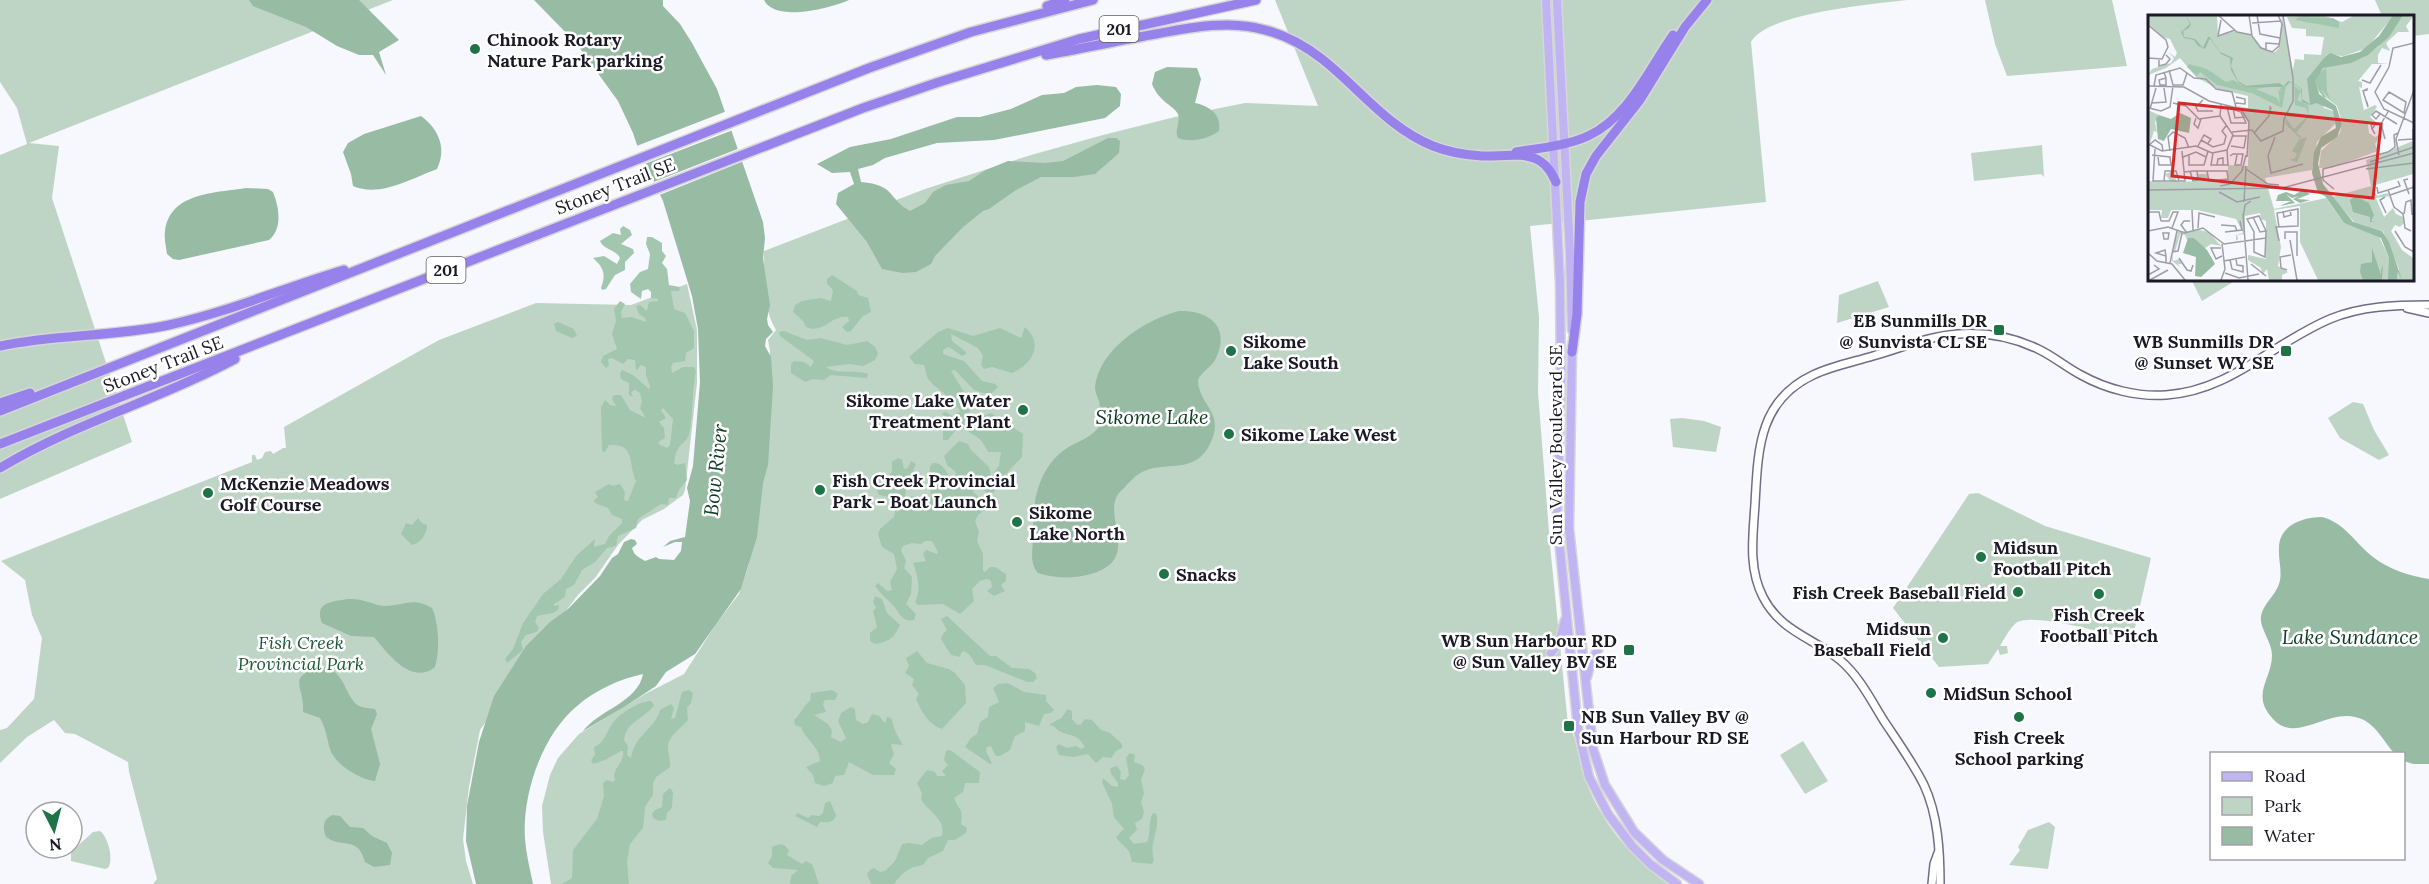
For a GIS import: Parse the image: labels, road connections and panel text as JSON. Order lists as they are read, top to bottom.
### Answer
{
  "streets": {
    "highway": ["201", "Stoney Trail SE"],
    "main road": ["Sun Valley Boulevard SE"]
  },
  "water": ["Sikome Lake", "Bow River", "Lake Sundance"],
  "parks": ["Fish Creek Provincial Park"],
  "places": {
    "other": [
      "Chinook Rotary Nature Park parking",
      "Sikome Lake South",
      "Sikome Lake Water Treatment Plant",
      "Sikome Lake West",
      "Fish Creek Provincial Park - Boat Launch",
      "McKenzie Meadows Golf Course",
      "Sikome Lake North",
      "Midsun Football Pitch",
      "Snacks",
      "Fish Creek Baseball Field",
      "Fish Creek Football Pitch",
      "Midsun Baseball Field",
      "MidSun School",
      "Fish Creek School parking"
    ],
    "transit": [
      "EB Sunmills DR @ Sunvista CL SE",
      "WB Sunmills DR @ Sunset WY SE",
      "WB Sun Harbour RD @ Sun Valley BV SE",
      "NB Sun Valley BV @ Sun Harbour RD SE"
    ]
  },
  "legend": ["Road", "Park", "Water"],
  "north": "bottom"
}
